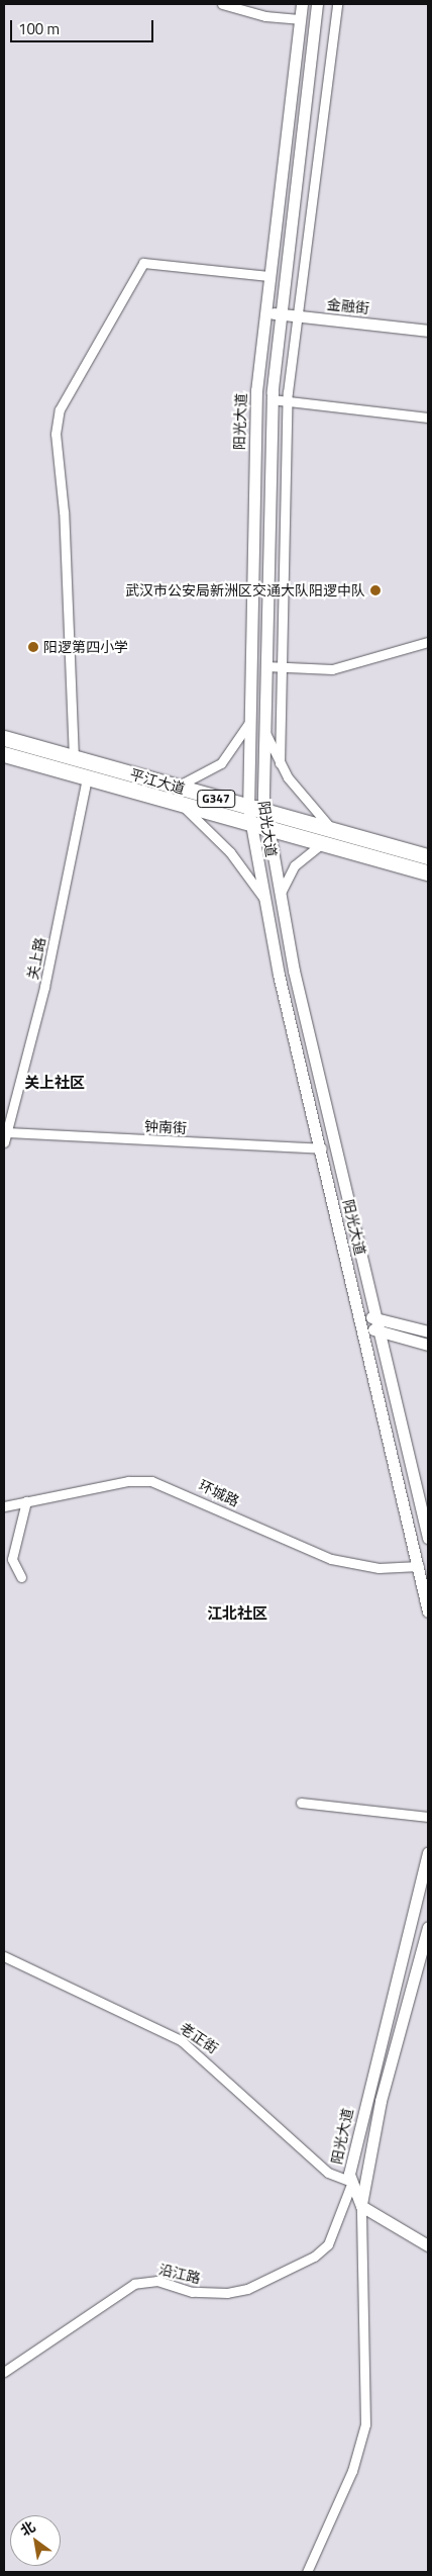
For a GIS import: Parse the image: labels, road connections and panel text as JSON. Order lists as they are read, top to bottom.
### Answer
{
  "streets": {
    "highway": ["平江大道", "G347"],
    "street": [
      "金融街",
      "阳光大道",
      "关上路",
      "钟南街",
      "环城路",
      "老正街",
      "沿江路"
    ]
  },
  "crossings": [
    ["金融街", "阳光大道"],
    ["阳光大道", "平江大道"],
    ["阳光大道", "钟南街"],
    ["阳光大道", "环城路"],
    ["阳光大道", "老正街"],
    ["阳光大道", "沿江路"],
    ["平江大道", "关上路"],
    ["关上路", "钟南街"],
    ["老正街", "沿江路"]
  ],
  "districts": ["关上社区", "江北社区"],
  "places": ["武汉市公安局新洲区交通大队阳逻中队", "阳逻第四小学"],
  "scale_bar": "100 m",
  "north": "top left"
}
